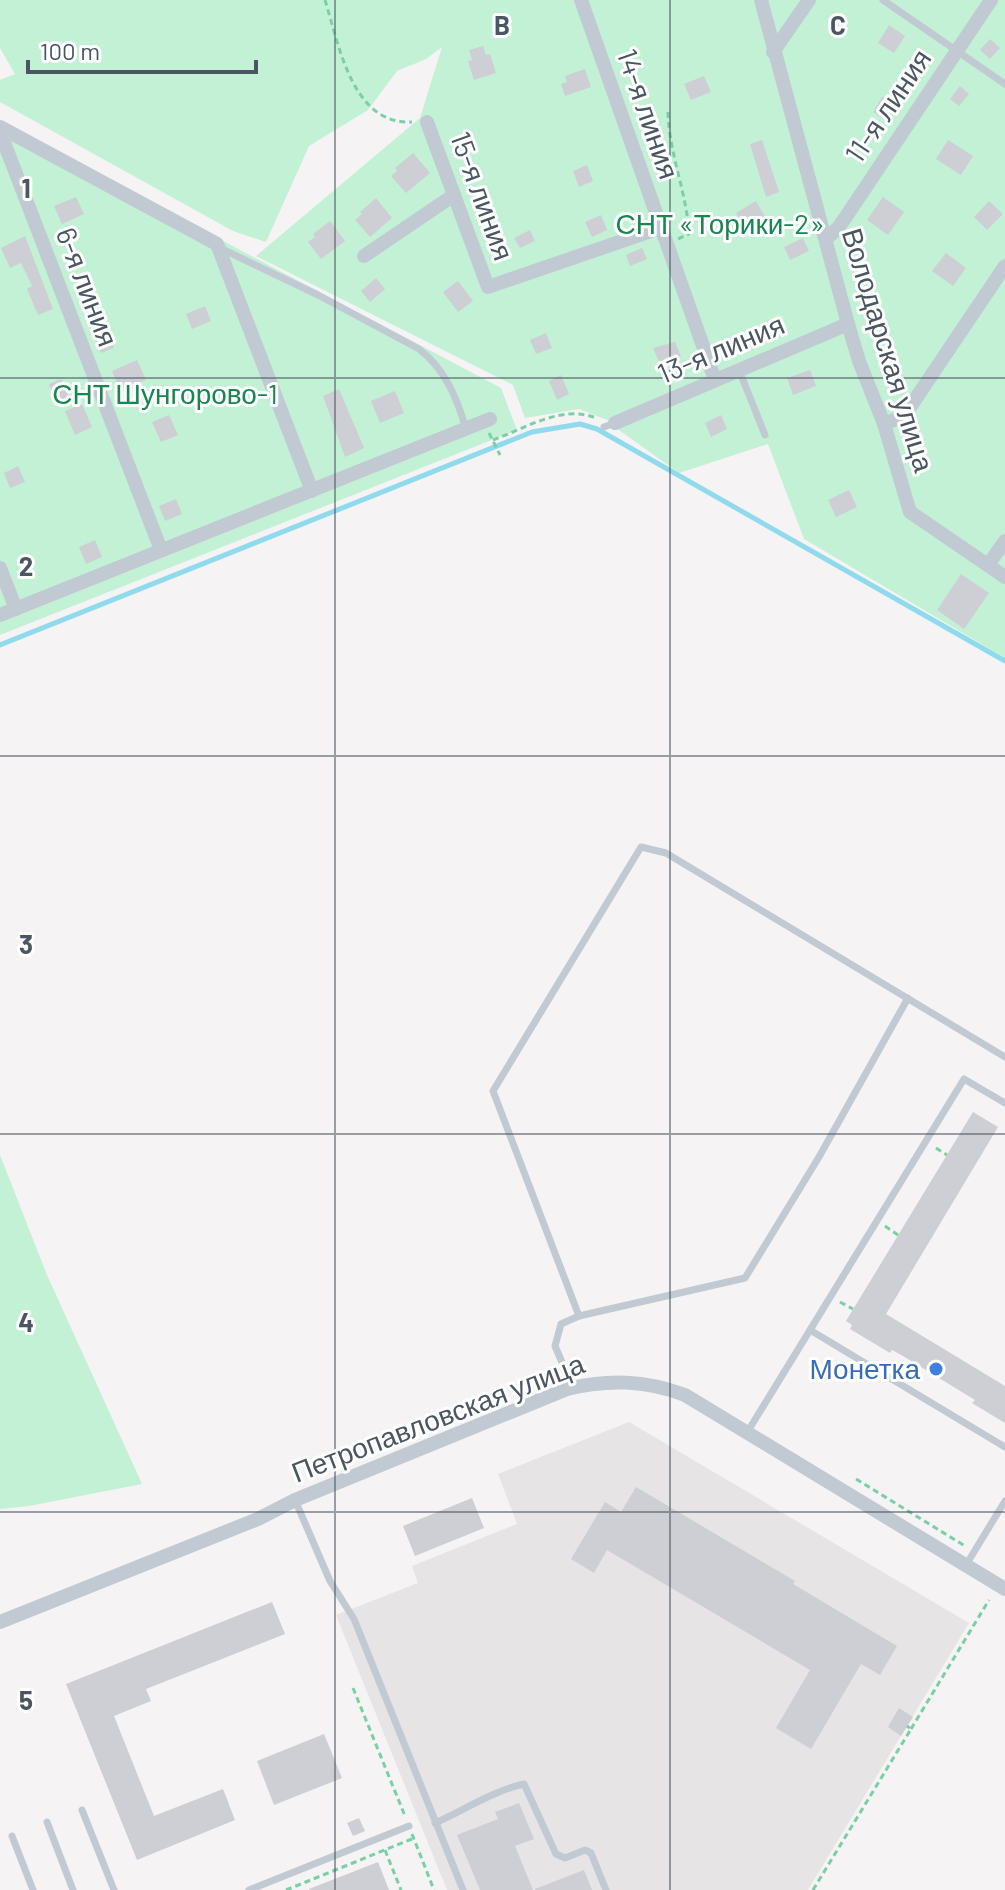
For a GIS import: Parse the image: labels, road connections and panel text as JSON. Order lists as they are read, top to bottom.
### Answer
{
  "streets": {
    "street": [
      "11-я линия",
      "14-я линия",
      "15-я линия",
      "6-я линия",
      "13-я линия",
      "Володарская улица",
      "Петропавловская улица"
    ]
  },
  "crossings": [
    ["11-я линия", "Володарская улица"],
    ["14-я линия", "15-я линия"],
    ["14-я линия", "13-я линия"],
    ["13-я линия", "Володарская улица"]
  ],
  "parks": ["СНТ «Торики-2»", "СНТ Шунгорово-1"],
  "places": ["Монетка"],
  "scale_bar": "100 m",
  "grid": {
    "columns": ["B", "C"],
    "rows": [
      "1",
      "2",
      "3",
      "4",
      "5"
    ]
  }
}
